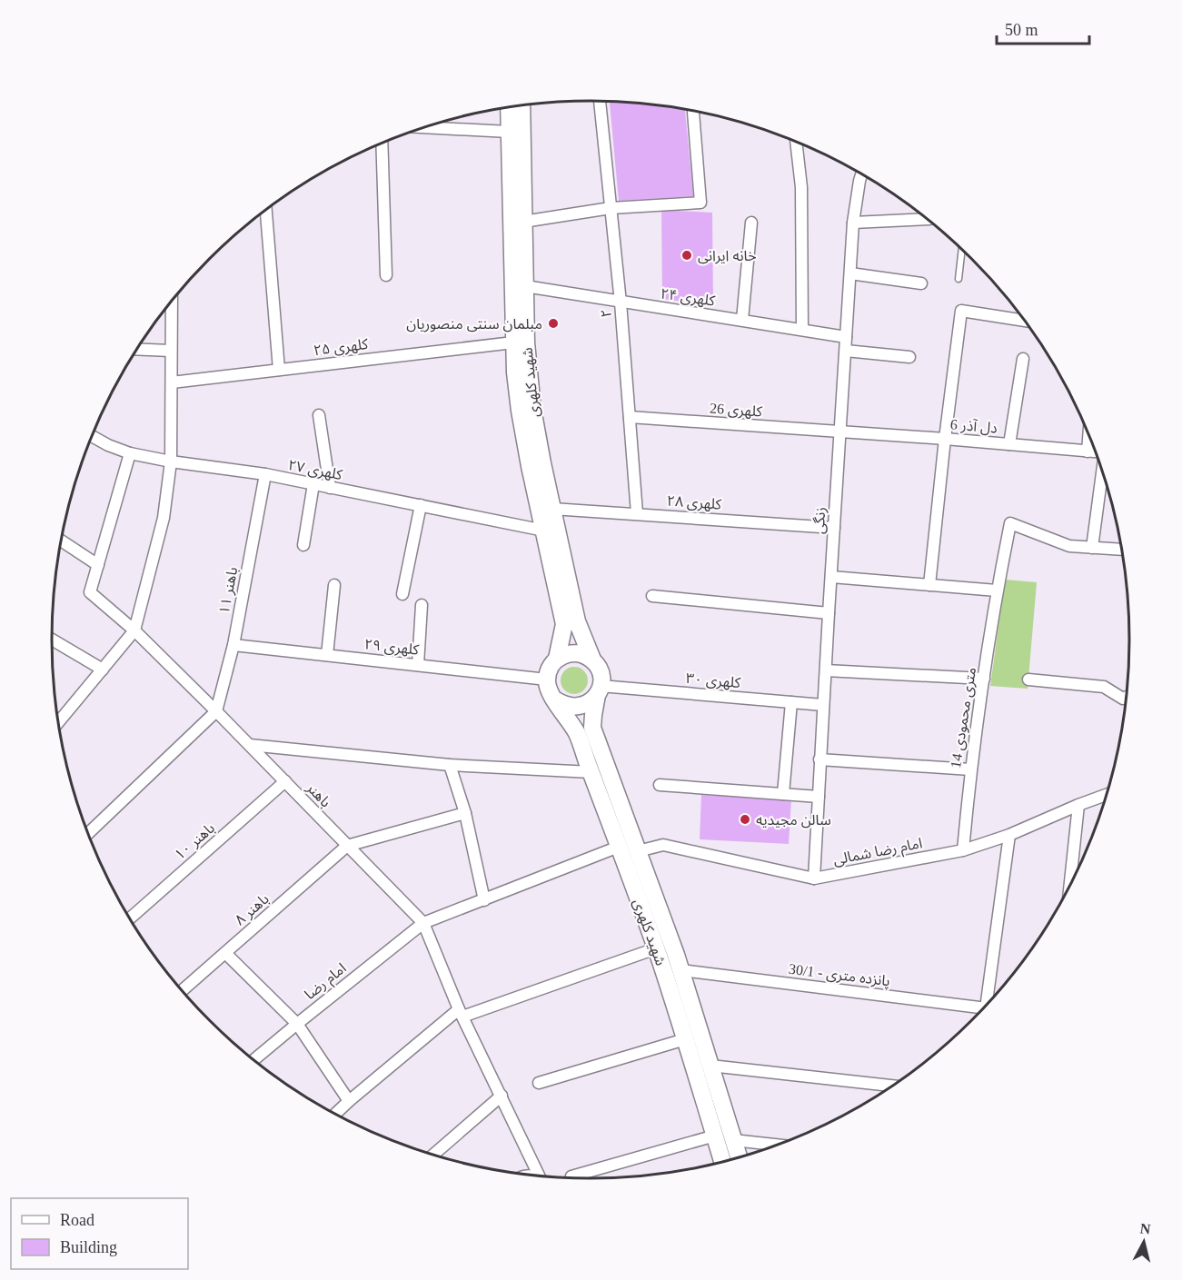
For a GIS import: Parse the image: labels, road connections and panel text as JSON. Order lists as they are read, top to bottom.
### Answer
{
  "streets": {
    "main road": ["شهید کلهری"],
    "street": [
      "کلهری ۲۴",
      "۲",
      "کلهری ۲۵",
      "کلهری 26",
      "دل آذر 6",
      "کلهری ۲۷",
      "کلهری ۲۸",
      "زنگی",
      "باهنر ۱۱",
      "کلهری ۲۹",
      "کلهری ۳۰",
      "14 متری محمودی",
      "باهنر",
      "باهنر ۱۰",
      "امام رضا شمالی",
      "باهنر ۸",
      "30/1 - پانزده متری",
      "امام رضا"
    ]
  },
  "crossings": [
    ["کلهری ۲۴", "۲"],
    ["کلهری ۲۴", "شهید کلهری"],
    ["کلهری ۲۴", "زنگی"],
    ["۲", "کلهری 26"],
    ["۲", "کلهری ۲۸"],
    ["کلهری ۲۵", "شهید کلهری"],
    ["شهید کلهری", "کلهری ۲۷"],
    ["شهید کلهری", "کلهری ۲۸"],
    ["شهید کلهری", "کلهری ۲۹"],
    ["شهید کلهری", "کلهری ۳۰"],
    ["شهید کلهری", "امام رضا شمالی"],
    ["شهید کلهری", "30/1 - پانزده متری"],
    ["شهید کلهری", "امام رضا"],
    ["کلهری 26", "دل آذر 6"],
    ["کلهری 26", "زنگی"],
    ["دل آذر 6", "زنگی"],
    ["کلهری ۲۷", "باهنر ۱۱"],
    ["کلهری ۲۷", "باهنر"],
    ["کلهری ۲۸", "زنگی"],
    ["زنگی", "کلهری ۳۰"],
    ["زنگی", "امام رضا شمالی"],
    ["باهنر ۱۱", "کلهری ۲۹"],
    ["باهنر ۱۱", "باهنر"],
    ["کلهری ۲۹", "کلهری ۳۰"],
    ["14 متری محمودی", "امام رضا شمالی"],
    ["باهنر", "باهنر ۱۰"],
    ["باهنر", "باهنر ۸"],
    ["باهنر", "امام رضا"]
  ],
  "places": ["خانه ایرانی", "مبلمان سنتی منصوریان", "سالن مجیدیه"],
  "legend": ["Road", "Building"],
  "scale_bar": "50 m",
  "north": "top"
}
